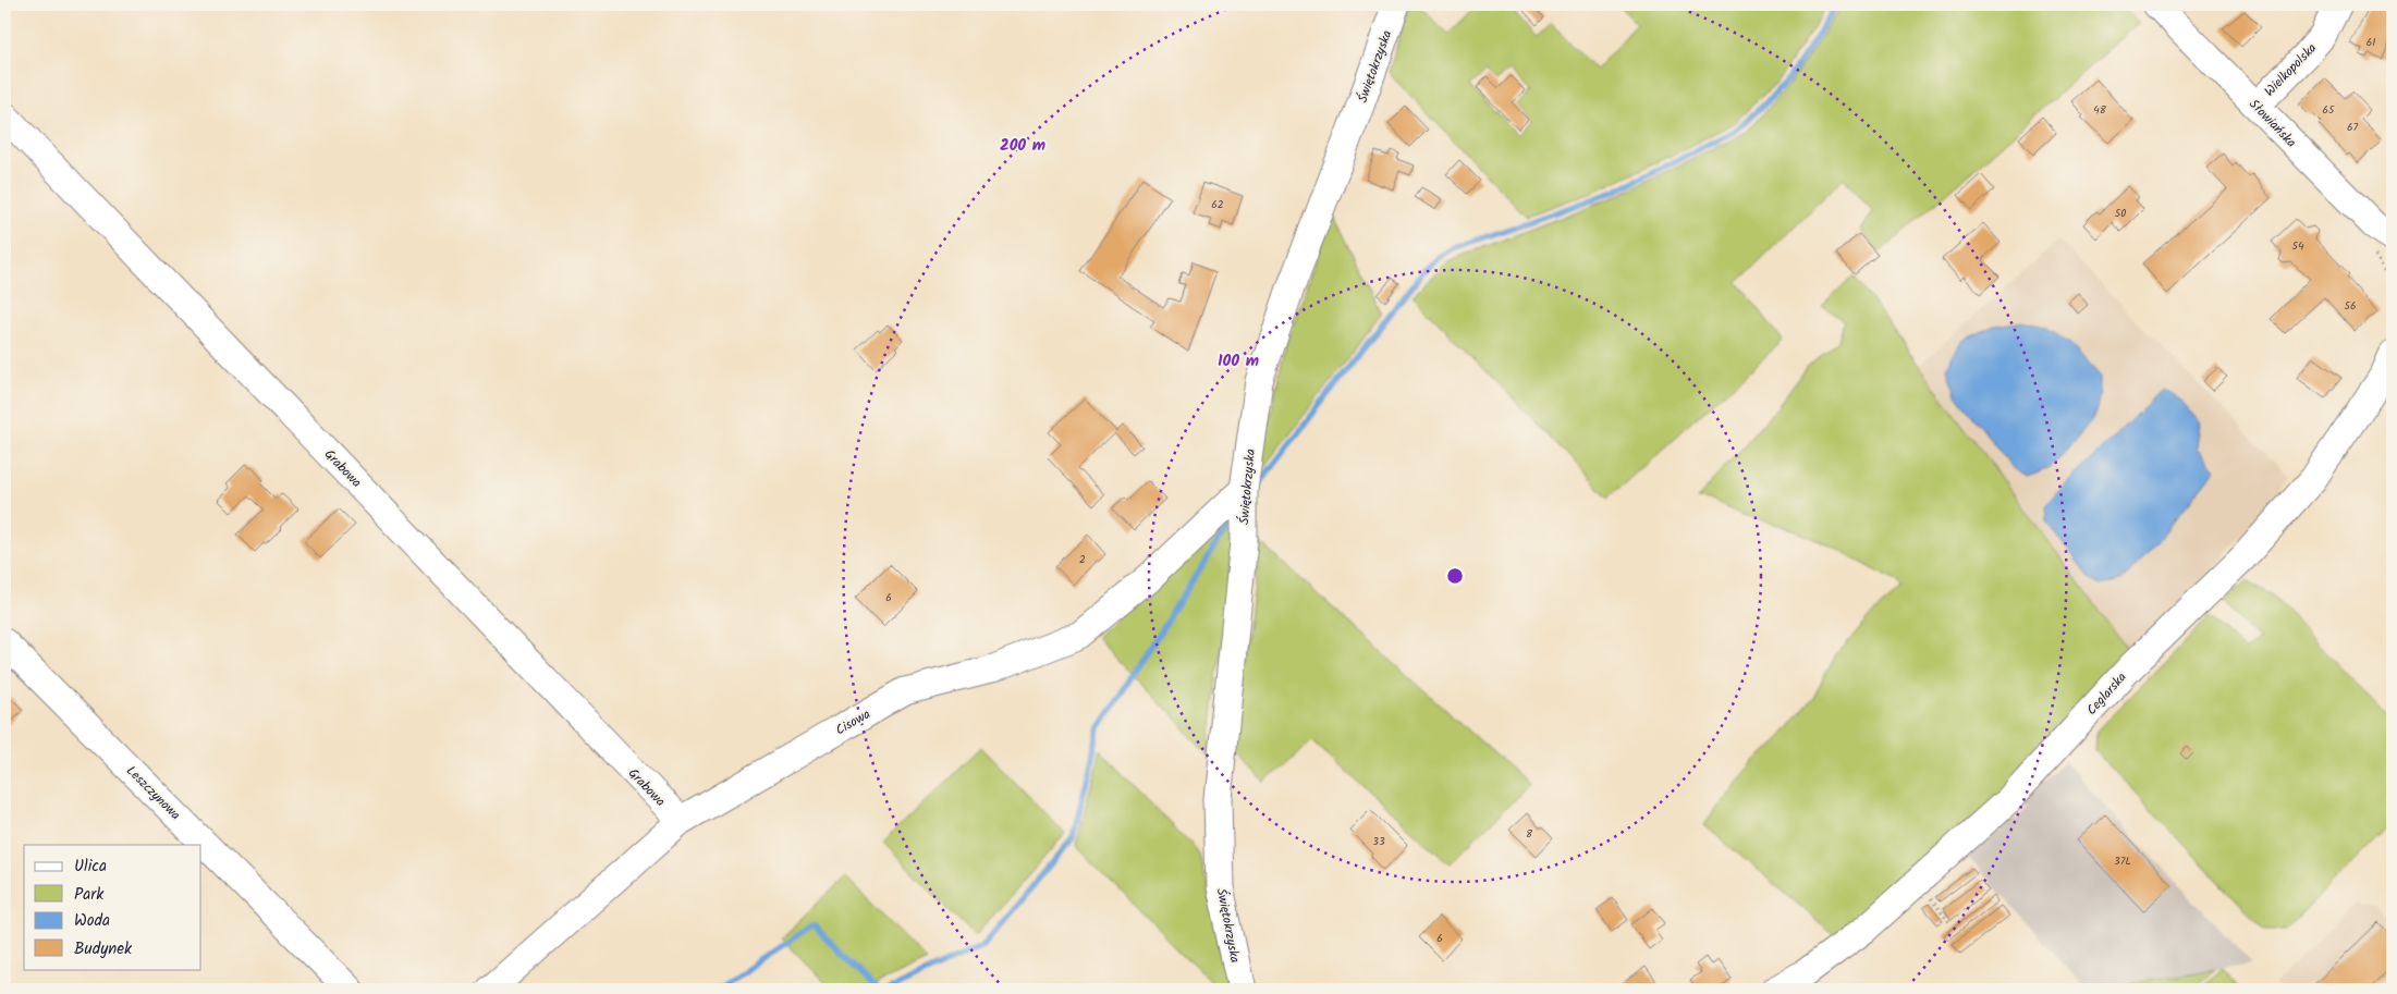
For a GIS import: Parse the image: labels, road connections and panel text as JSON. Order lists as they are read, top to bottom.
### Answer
{
  "streets": {
    "street": [
      "Świętokrzyska",
      "Wielkopolska",
      "Słowiańska",
      "Grabowa",
      "Ceglarska",
      "Cisowa",
      "Leszczynowa"
    ]
  },
  "crossings": [
    ["Świętokrzyska", "Cisowa"],
    ["Wielkopolska", "Słowiańska"],
    ["Grabowa", "Cisowa"]
  ],
  "house_numbers": [
    "61",
    "48",
    "65",
    "67",
    "62",
    "50",
    "54",
    "56",
    "2",
    "6",
    "8",
    "33",
    "37L",
    "6"
  ],
  "legend": [
    "Ulica",
    "Park",
    "Woda",
    "Budynek"
  ],
  "rings": ["200 m", "100 m"]
}
